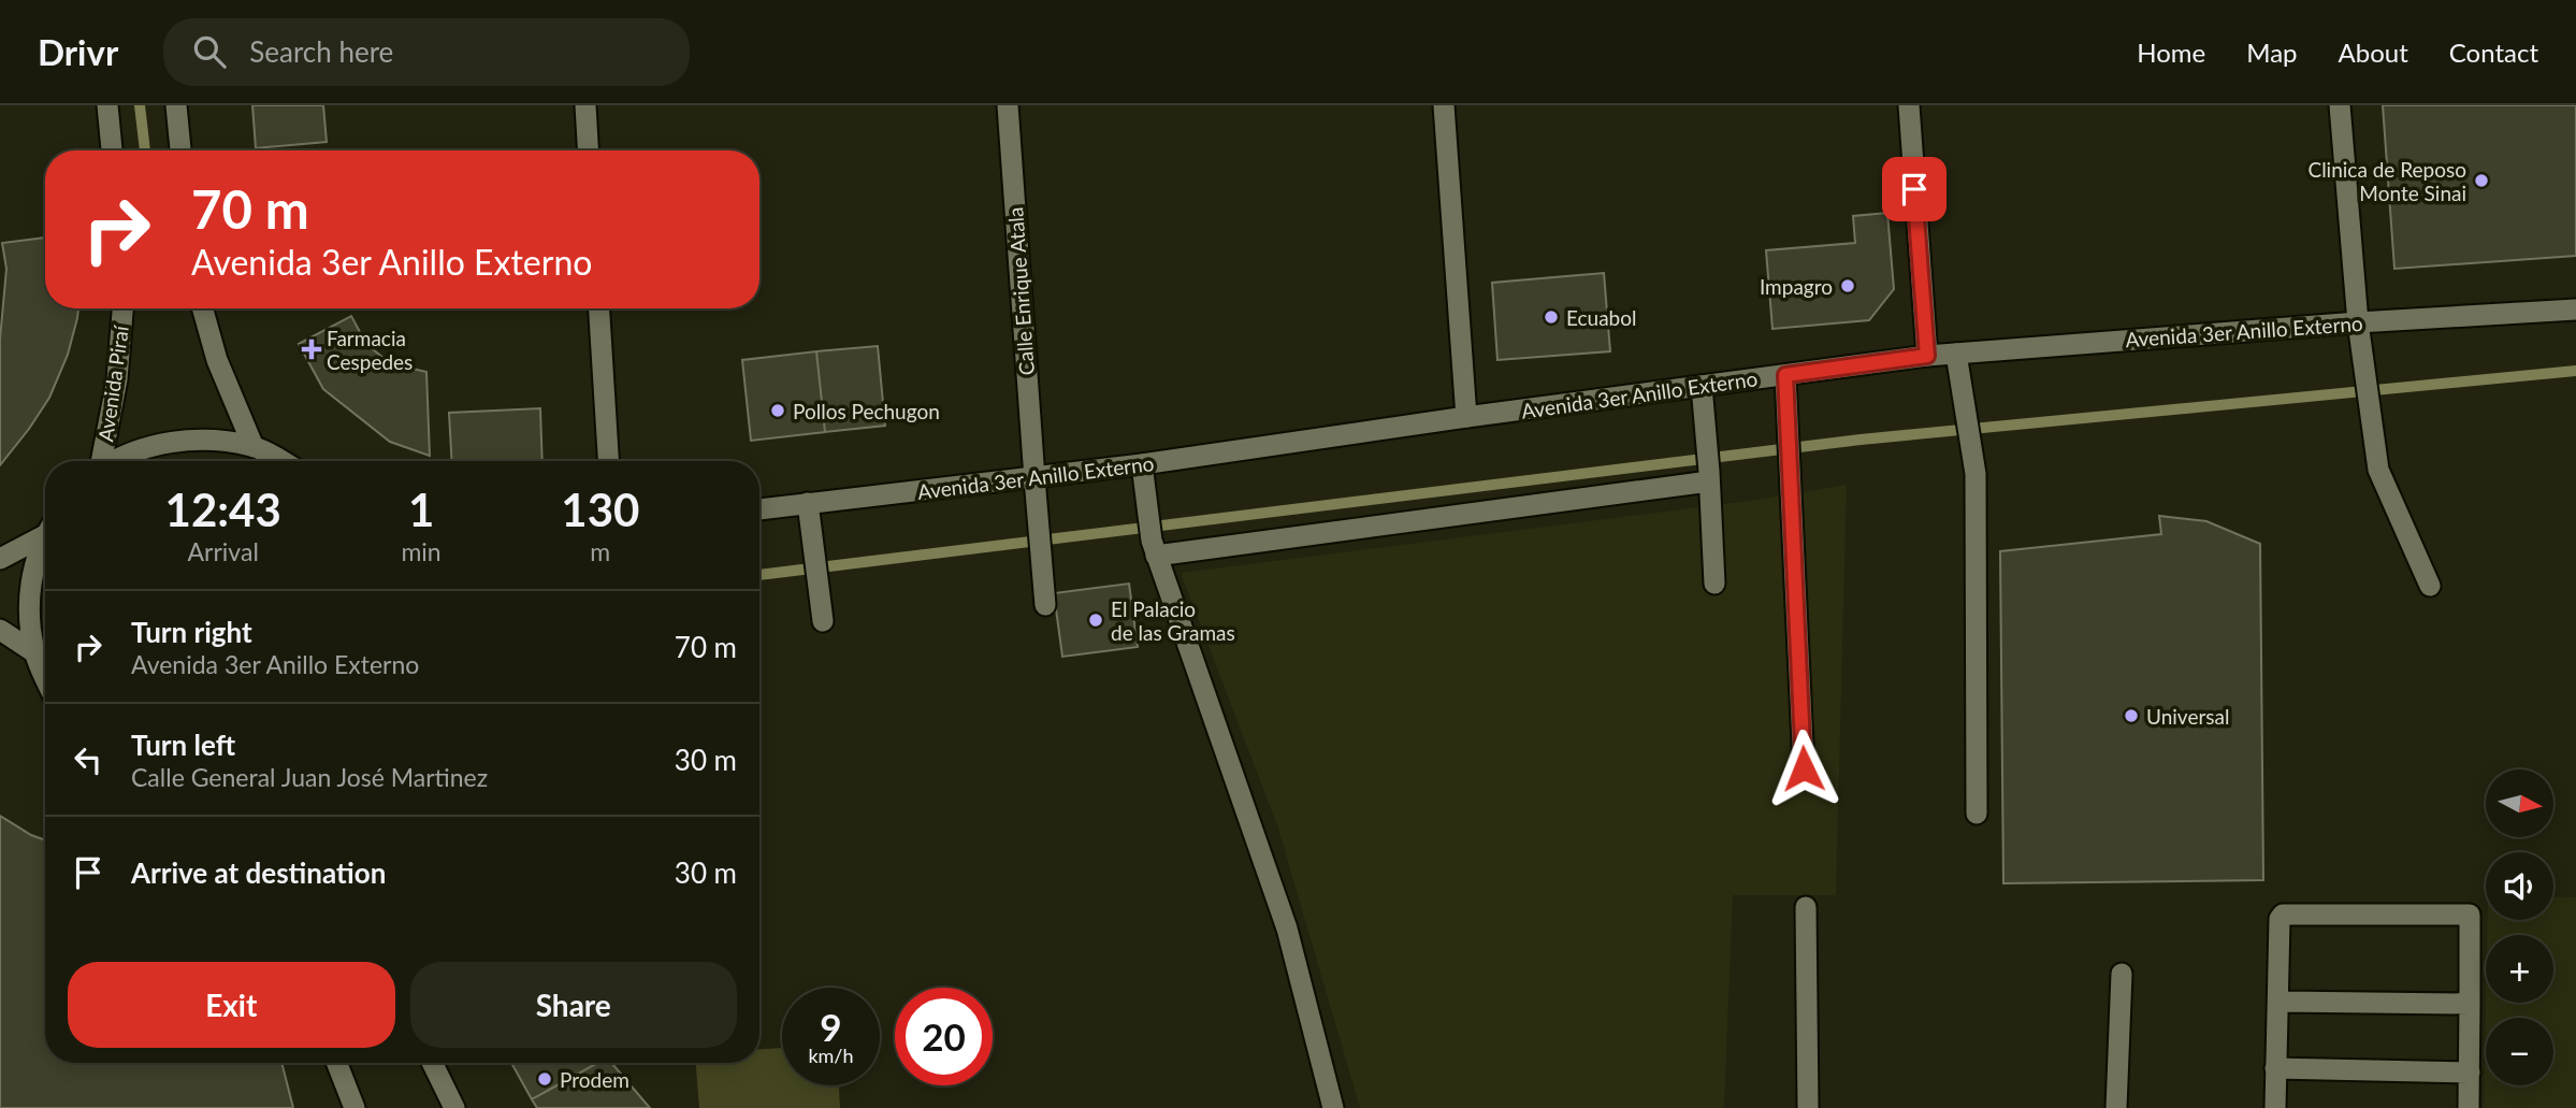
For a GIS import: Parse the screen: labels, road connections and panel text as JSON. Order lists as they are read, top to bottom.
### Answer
{
  "streets": {
    "street": ["Calle Enrique Atala", "Avenida 3er Anillo Externo", "Avenida Piraí"]
  },
  "crossings": [
    ["Calle Enrique Atala", "Avenida 3er Anillo Externo"]
  ],
  "places": {
    "other": [
      "Clinica de Reposo Monte Sinai",
      "Impagro",
      "Ecuabol",
      "Pollos Pechugon",
      "El Palacio de las Gramas",
      "Universal",
      "Prodem"
    ],
    "health": ["Farmacia Cespedes"]
  },
  "north": "right",
  "page": {
    "header": "Drivr",
    "search": "Search here",
    "nav": [
      "Home",
      "Map",
      "About",
      "Contact"
    ],
    "turn": ["70 m", "Avenida 3er Anillo Externo"],
    "eta": [
      "12:43",
      "Arrival",
      "1",
      "min",
      "130",
      "m"
    ],
    "list": [
      {
        "name": "Turn right",
        "note": "Avenida 3er Anillo Externo",
        "value": "70 m"
      },
      {
        "name": "Turn left",
        "note": "Calle General Juan José Martinez",
        "value": "30 m"
      },
      {
        "name": "Arrive at destination",
        "value": "30 m"
      }
    ],
    "map_buttons": ["+", "−"],
    "buttons": ["Exit", "Share"],
    "speed": "9 km/h",
    "limit": "20"
  }
}
